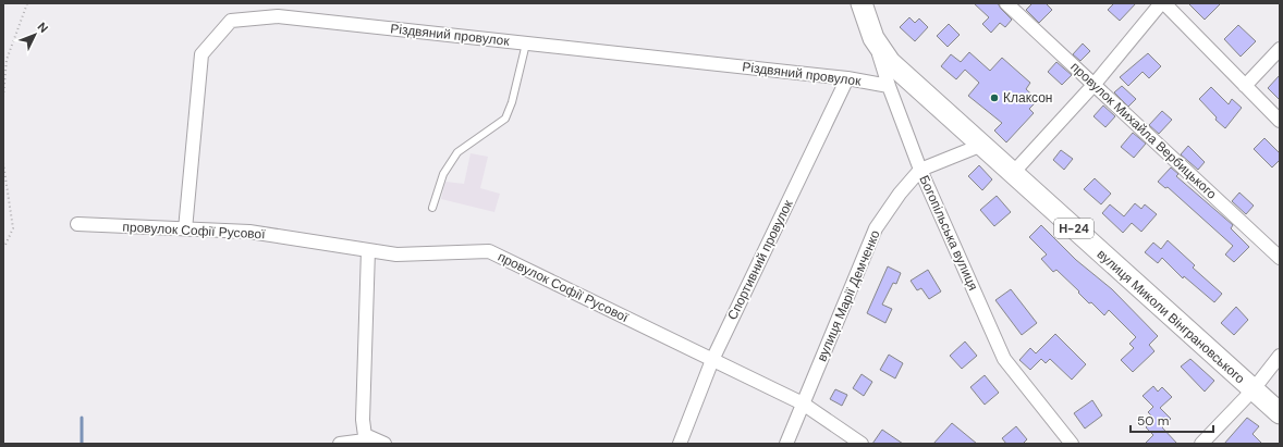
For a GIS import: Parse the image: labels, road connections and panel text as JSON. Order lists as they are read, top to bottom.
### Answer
{
  "streets": {
    "main road": ["Н-24", "Богопільська вулиця", "вулиця Миколи Вінграновського"],
    "street": [
      "Різдвяний провулок",
      "провулок Михайла Вербицького",
      "провулок Софії Русової",
      "Спортивний провулок",
      "вулиця Марії Демченко"
    ]
  },
  "crossings": [
    ["Різдвяний провулок", "провулок Софії Русової"],
    ["Різдвяний провулок", "Богопільська вулиця"],
    ["Різдвяний провулок", "Спортивний провулок"],
    ["провулок Софії Русової", "Спортивний провулок"],
    ["провулок Софії Русової", "вулиця Марії Демченко"],
    ["Богопільська вулиця", "вулиця Марії Демченко"],
    ["Богопільська вулиця", "вулиця Миколи Вінграновського"],
    ["вулиця Марії Демченко", "вулиця Миколи Вінграновського"]
  ],
  "places": ["Клаксон"],
  "scale_bar": "50 m",
  "north": "top right"
}
